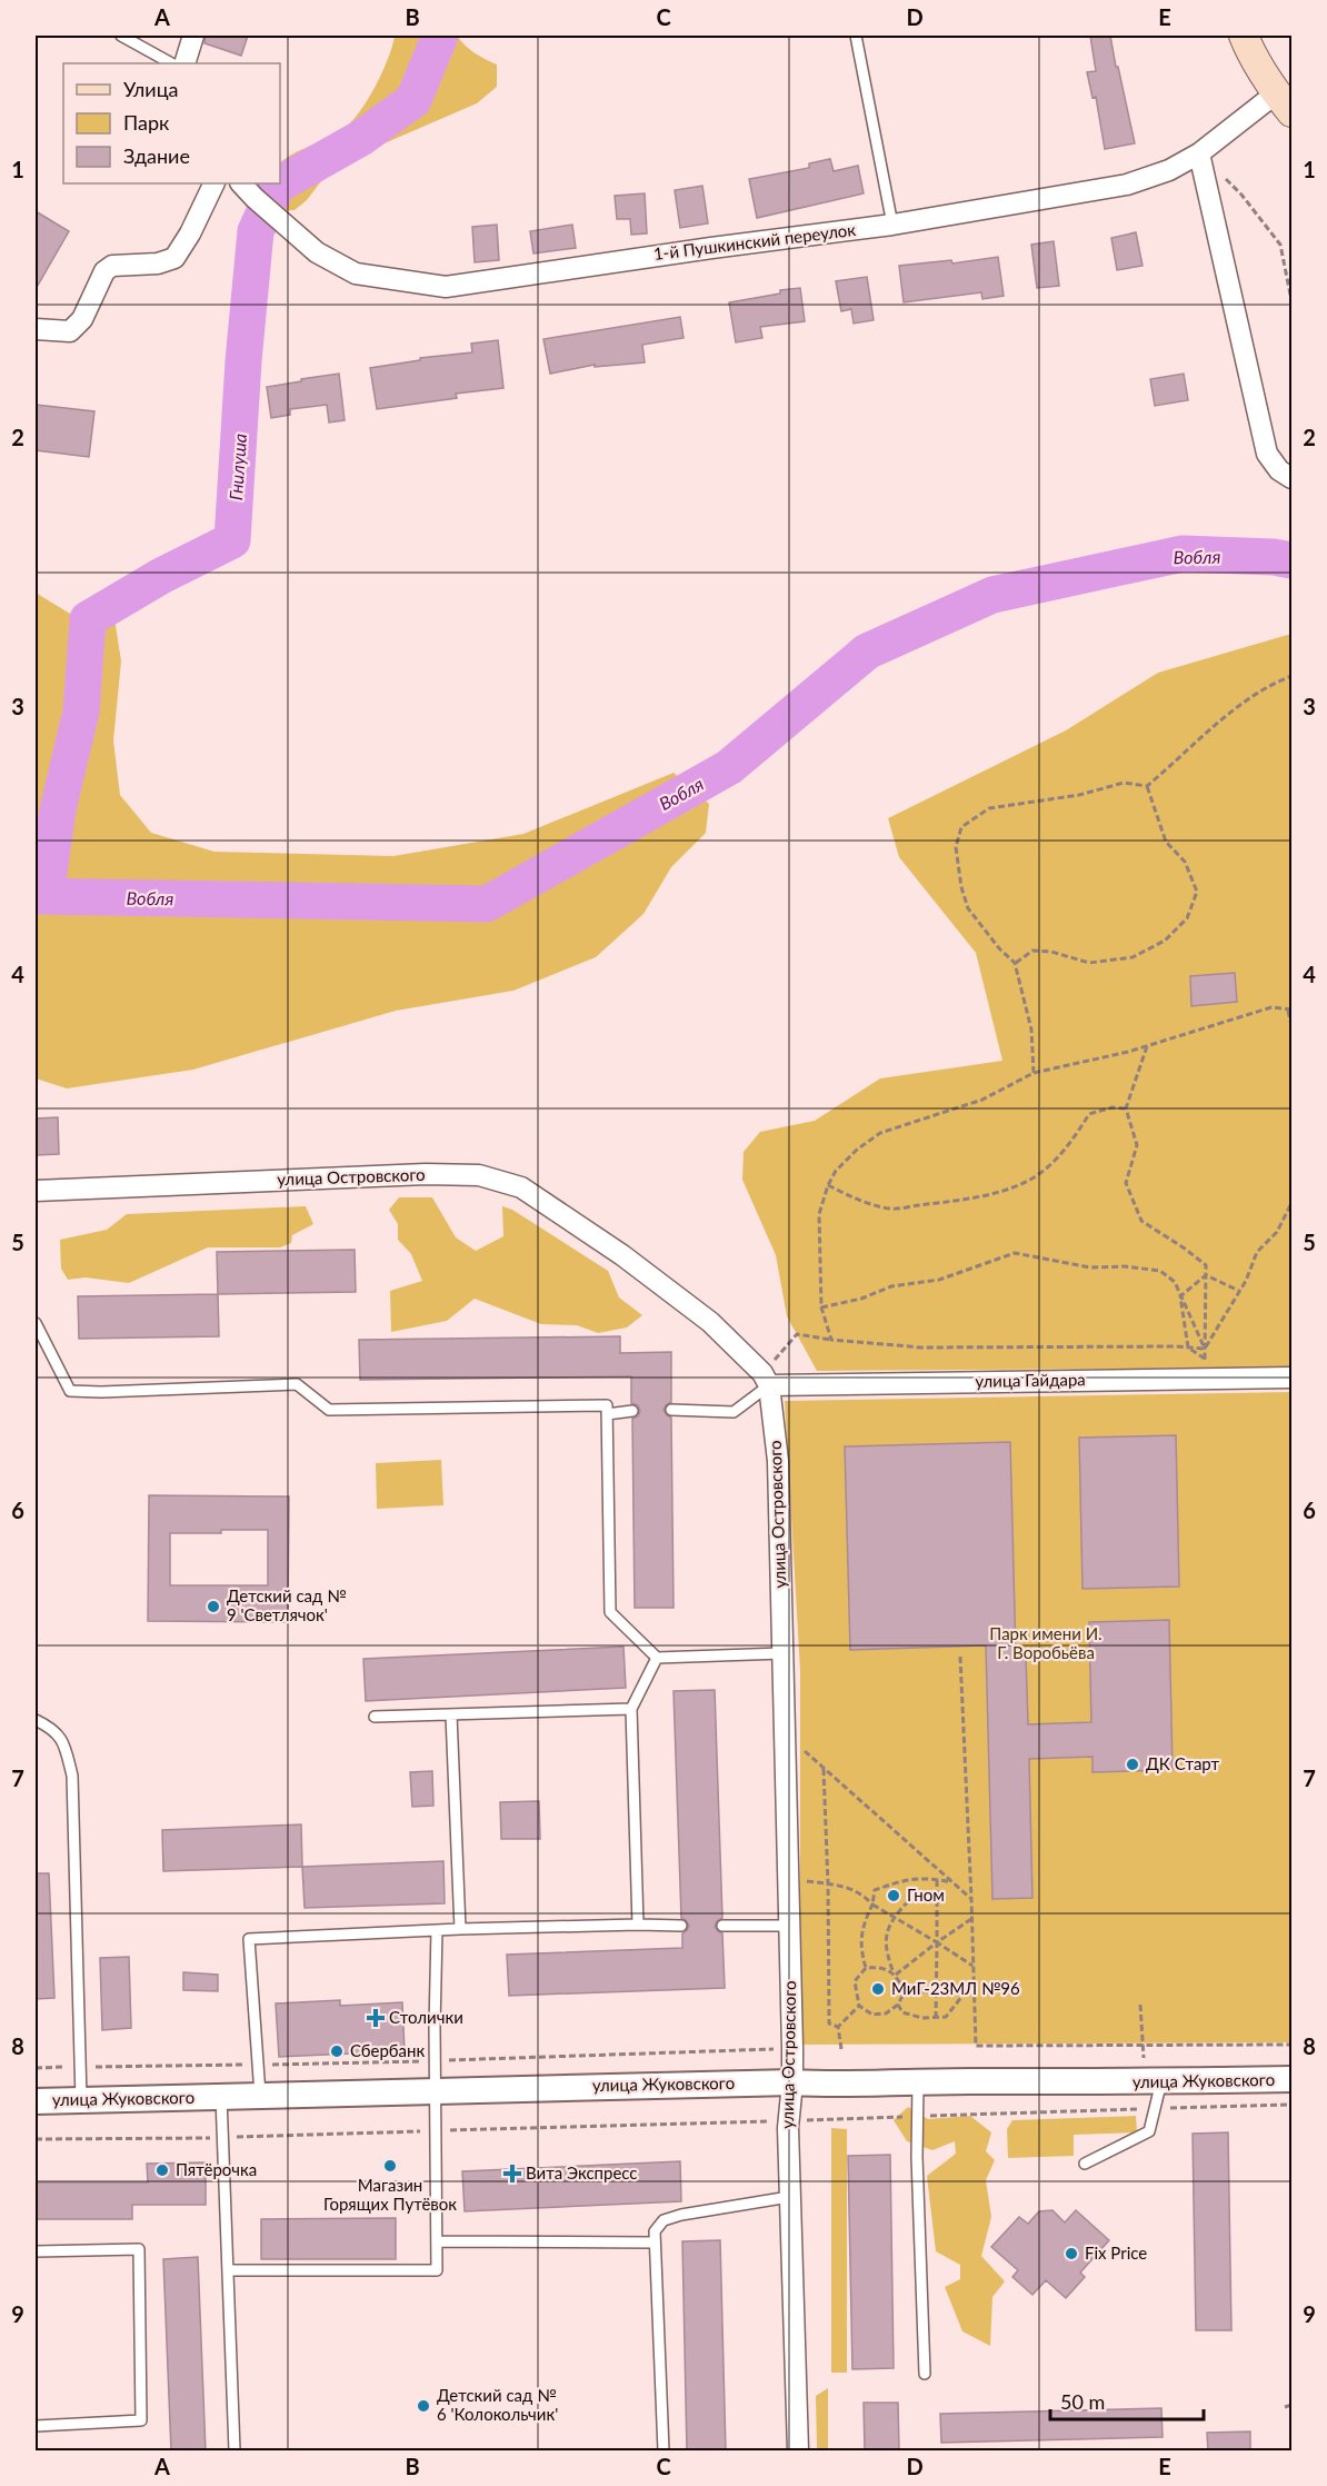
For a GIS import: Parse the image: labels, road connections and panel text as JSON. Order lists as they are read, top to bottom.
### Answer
{
  "streets": {
    "street": [
      "1-й Пушкинский переулок",
      "улица Островского",
      "улица Гайдара",
      "улица Жуковского"
    ]
  },
  "crossings": [
    ["улица Островского", "улица Гайдара"],
    ["улица Островского", "улица Жуковского"]
  ],
  "water": ["Гнилуша", "Вобля"],
  "parks": ["Парк имени И. Г. Воробьёва"],
  "places": {
    "other": [
      "Детский сад № 9 'Светлячок'",
      "ДК Старт",
      "Гном",
      "МиГ-23МЛ №96",
      "Сбербанк",
      "Магазин Горящих Путёвок",
      "Пятёрочка",
      "Fix Price",
      "Детский сад № 6 'Колокольчик'"
    ],
    "health": ["Столички", "Вита Экспресс"]
  },
  "legend": ["Улица", "Парк", "Здание"],
  "scale_bar": "50 m",
  "grid": {
    "columns": [
      "A",
      "B",
      "C",
      "D",
      "E"
    ],
    "rows": [
      "1",
      "2",
      "3",
      "4",
      "5",
      "6",
      "7",
      "8",
      "9"
    ]
  }
}
